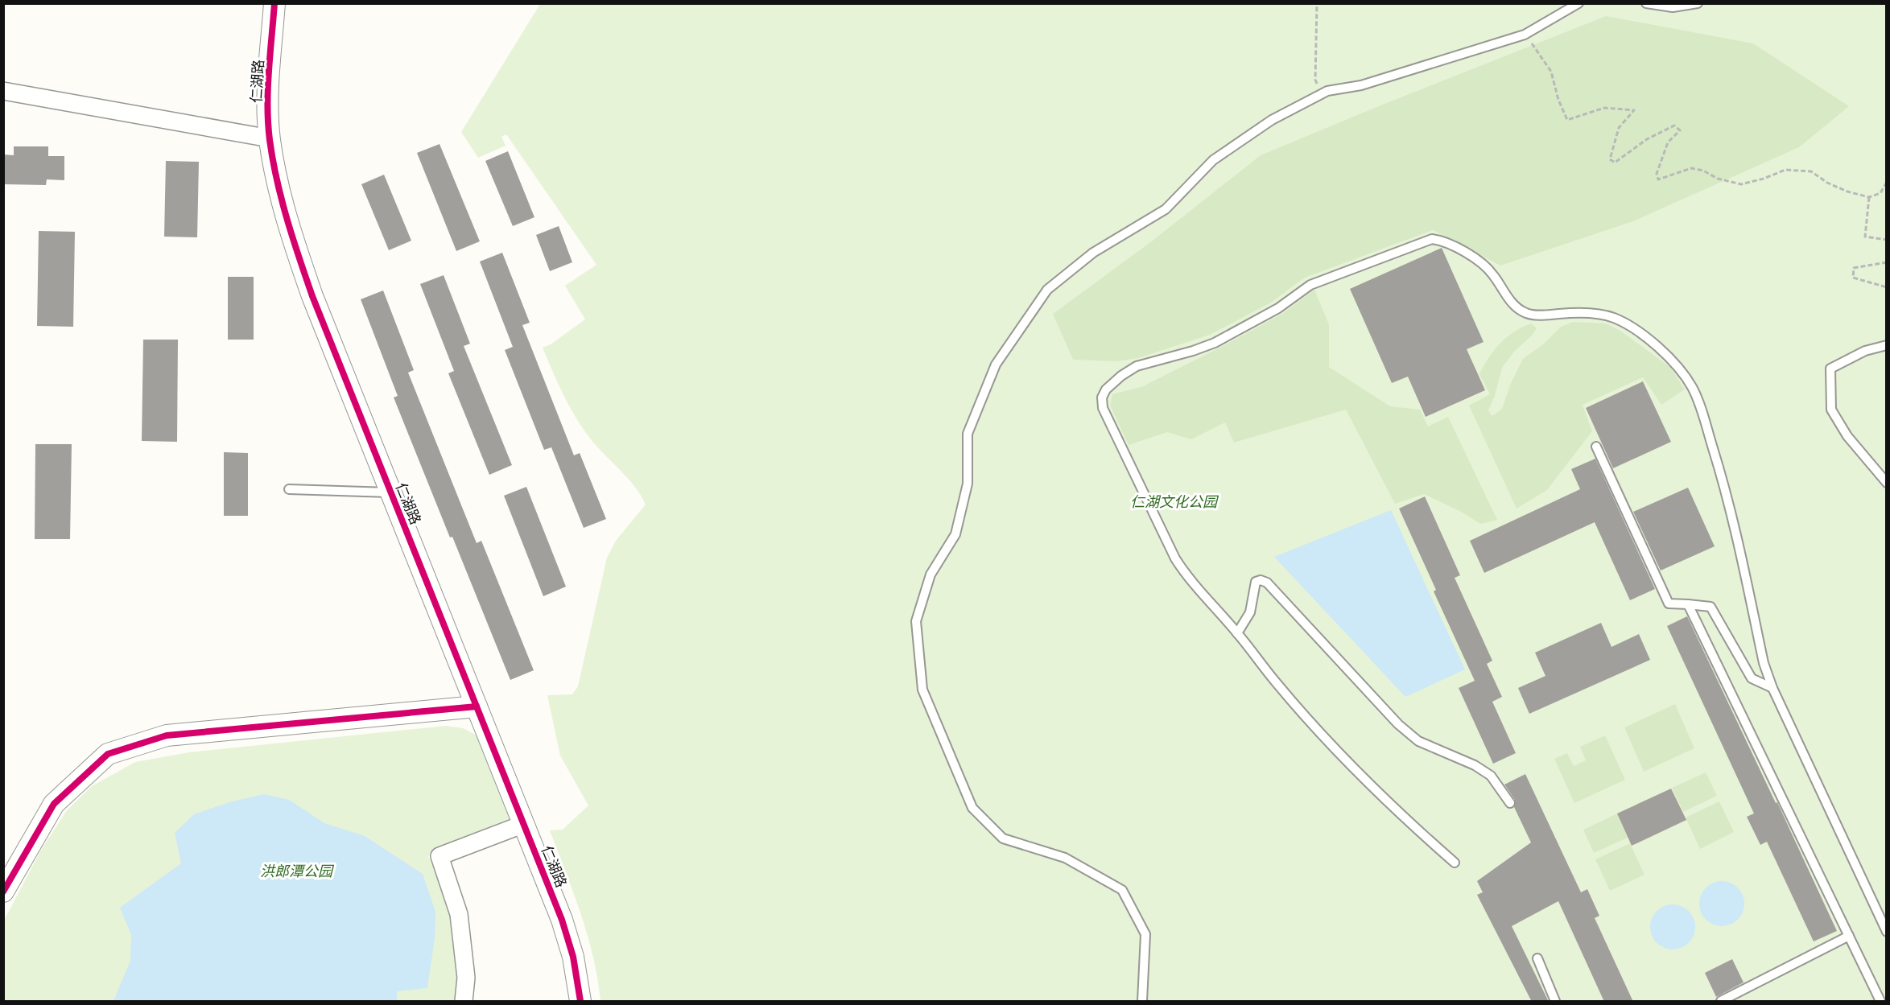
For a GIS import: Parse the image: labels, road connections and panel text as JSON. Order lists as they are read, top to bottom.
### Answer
{
  "streets": {
    "street": ["仁湖路"]
  },
  "parks": ["仁湖文化公园", "洪郎潭公园"]
}
